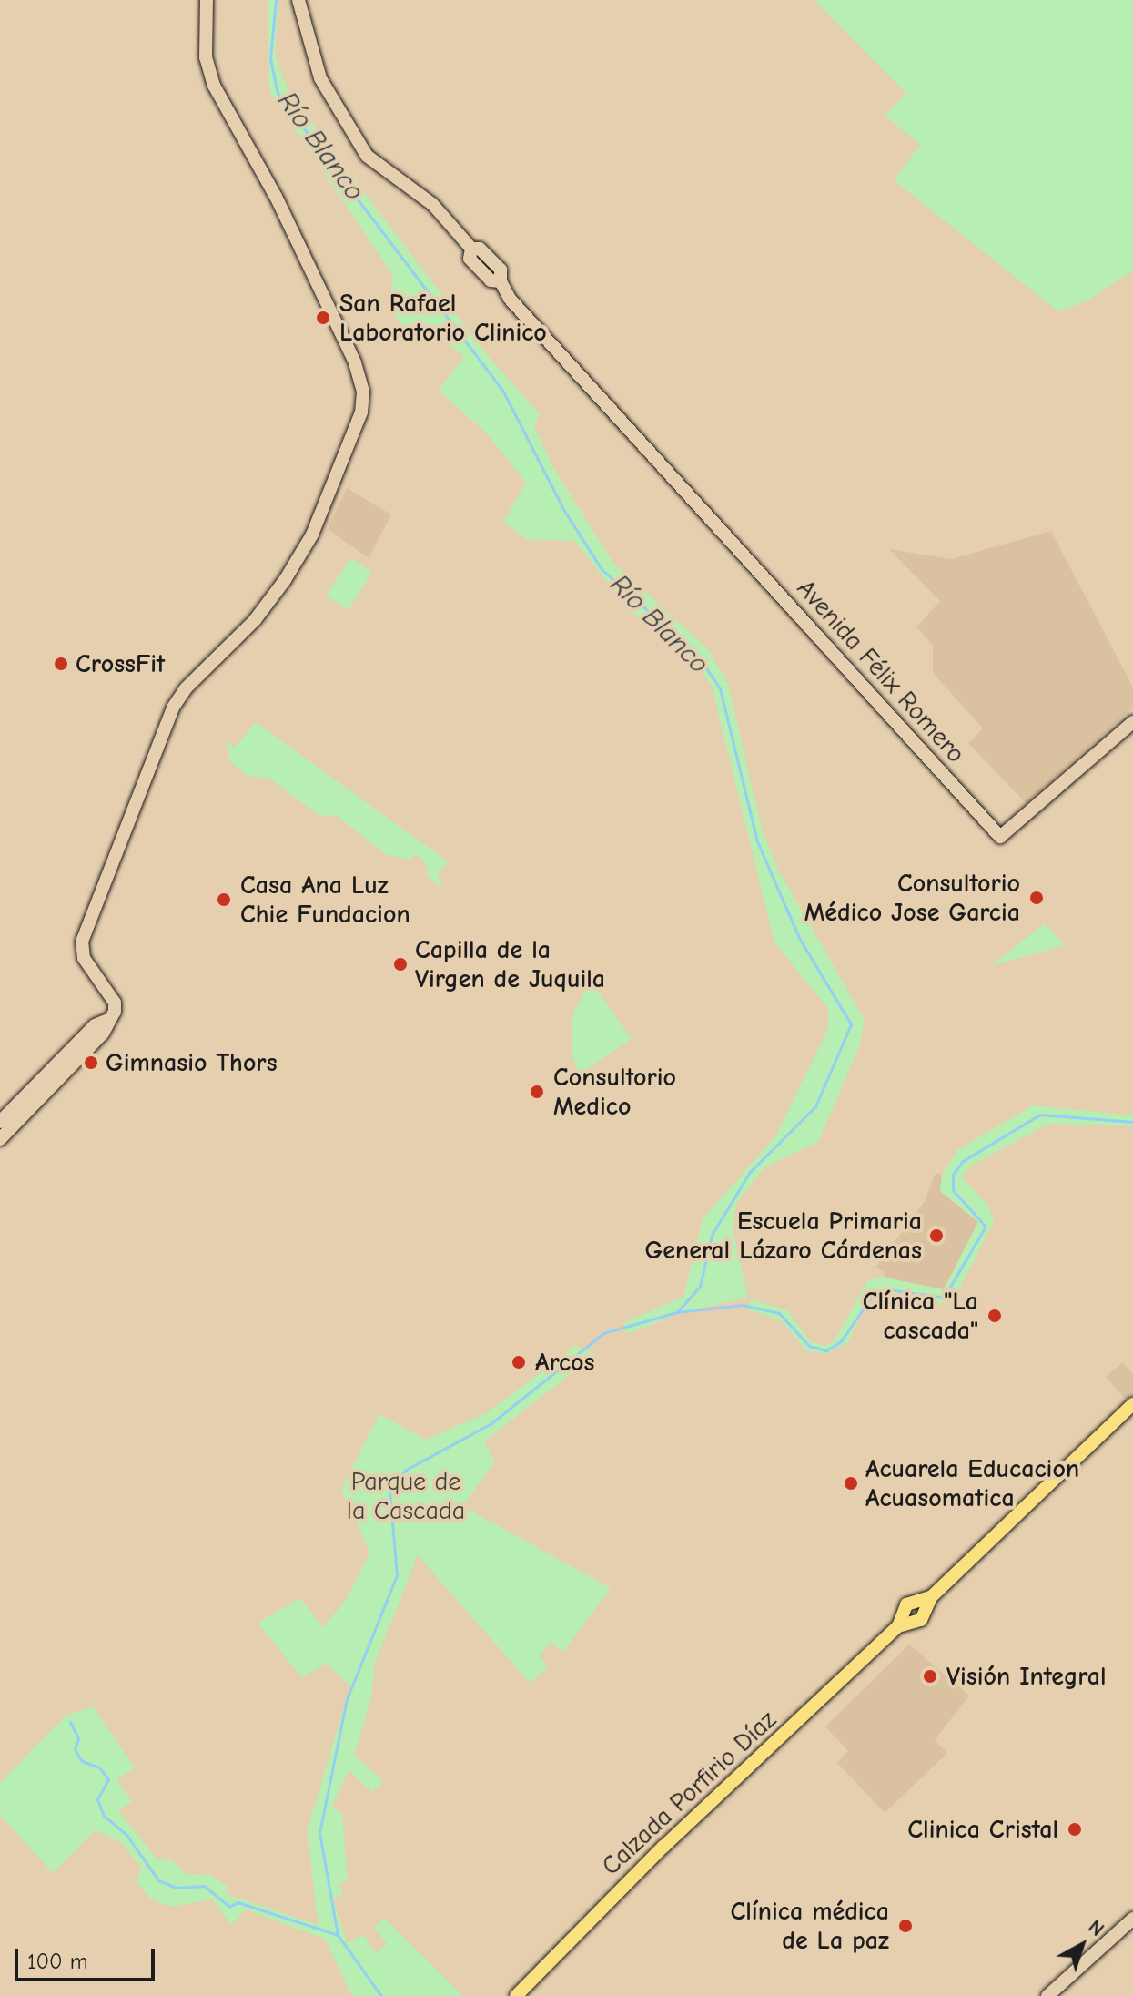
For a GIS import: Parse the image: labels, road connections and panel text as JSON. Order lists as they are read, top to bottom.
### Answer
{
  "streets": {
    "main road": ["Avenida Félix Romero", "Calzada Porfirio Díaz"]
  },
  "water": ["Río Blanco"],
  "parks": ["Parque de la Cascada"],
  "places": [
    "San Rafael Laboratorio Clinico",
    "CrossFit",
    "Consultorio Médico Jose Garcia",
    "Casa Ana Luz Chie Fundacion",
    "Capilla de la Virgen de Juquila",
    "Gimnasio Thors",
    "Consultorio Medico",
    "Escuela Primaria General Lázaro Cárdenas",
    "Clínica \"La cascada\"",
    "Arcos",
    "Acuarela Educacion Acuasomatica",
    "Visión Integral",
    "Clinica Cristal",
    "Clínica médica de La paz"
  ],
  "scale_bar": "100 m",
  "north": "top right"
}
